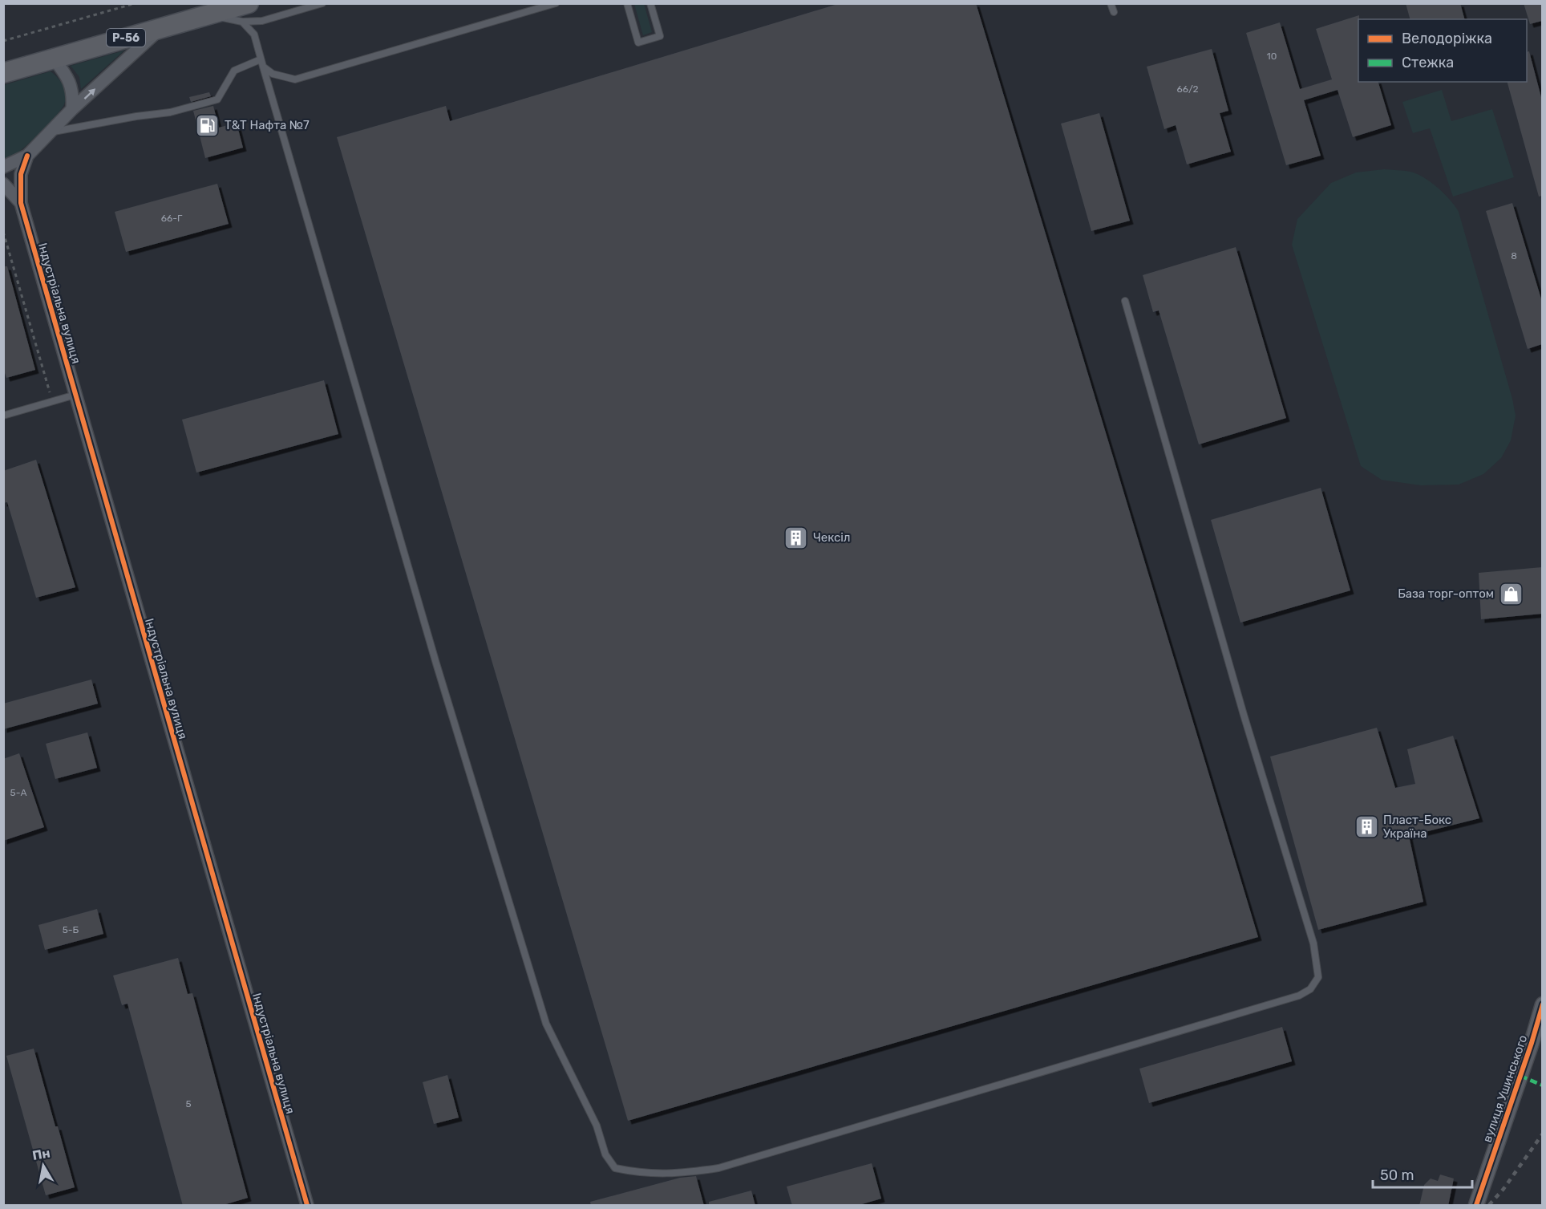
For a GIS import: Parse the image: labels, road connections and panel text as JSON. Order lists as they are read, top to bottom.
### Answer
{
  "streets": {
    "main road": ["Р-56"],
    "street": ["Індустріальна вулиця", "вулиця Ушинського"]
  },
  "places": {
    "fuel station": ["Т&Т Нафта №7"],
    "building": ["Чексіл", "Пласт-Бокс Україна"],
    "shop": ["База торг-оптом"]
  },
  "house_numbers": [
    "10",
    "66/2",
    "66-Г",
    "8",
    "5-А",
    "5-Б",
    "5"
  ],
  "legend": ["Велодоріжка", "Стежка"],
  "scale_bar": "50 m",
  "north": "top"
}
